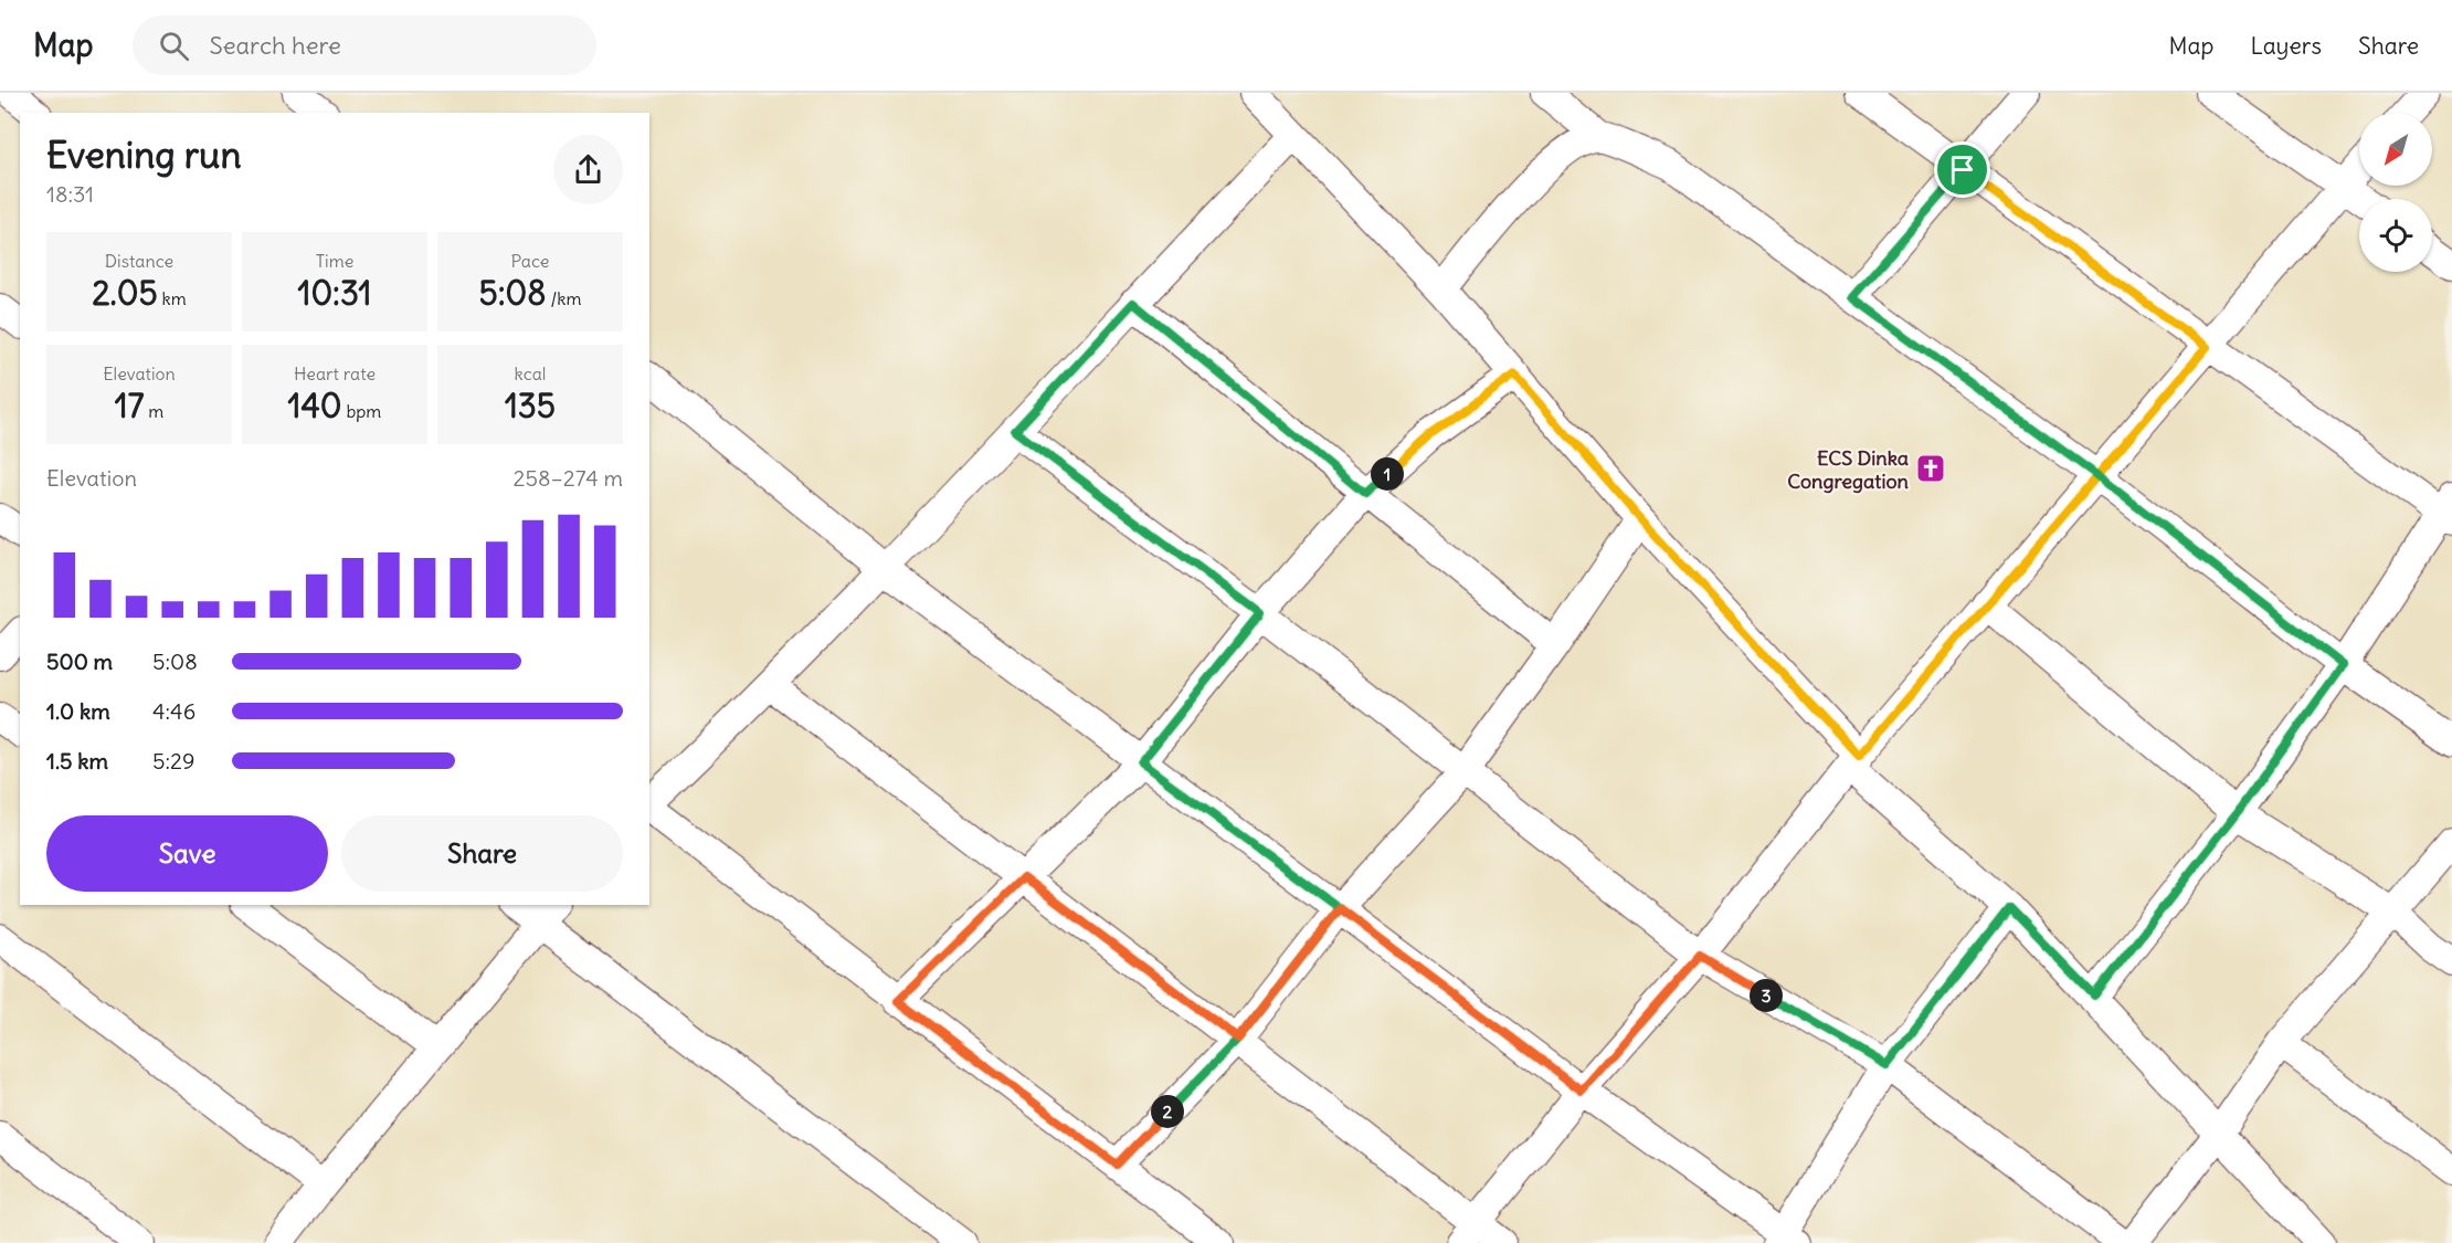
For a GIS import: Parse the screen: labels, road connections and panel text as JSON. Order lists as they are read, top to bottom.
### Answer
{
  "places": {
    "church": ["ECS Dinka Congregation"]
  },
  "north": "bottom left",
  "page": {
    "header": "Map",
    "search": "Search here",
    "nav": ["Map", "Layers", "Share"],
    "heading": ["Evening run", "18:31"],
    "stats": [
      ["Distance", "2.05 km"],
      ["Time", "10:31"],
      ["Pace", "5:08 /km"],
      ["Elevation", "17 m"],
      ["Heart rate", "140 bpm"],
      ["kcal", "135"]
    ],
    "chart": ["Elevation", "258–274 m"],
    "pins": ["1", "3", "2"],
    "list": [
      {
        "name": "500 m",
        "note": "5:08"
      },
      {
        "name": "1.0 km",
        "note": "4:46"
      },
      {
        "name": "1.5 km",
        "note": "5:29"
      }
    ],
    "buttons": ["Save", "Share"]
  }
}
